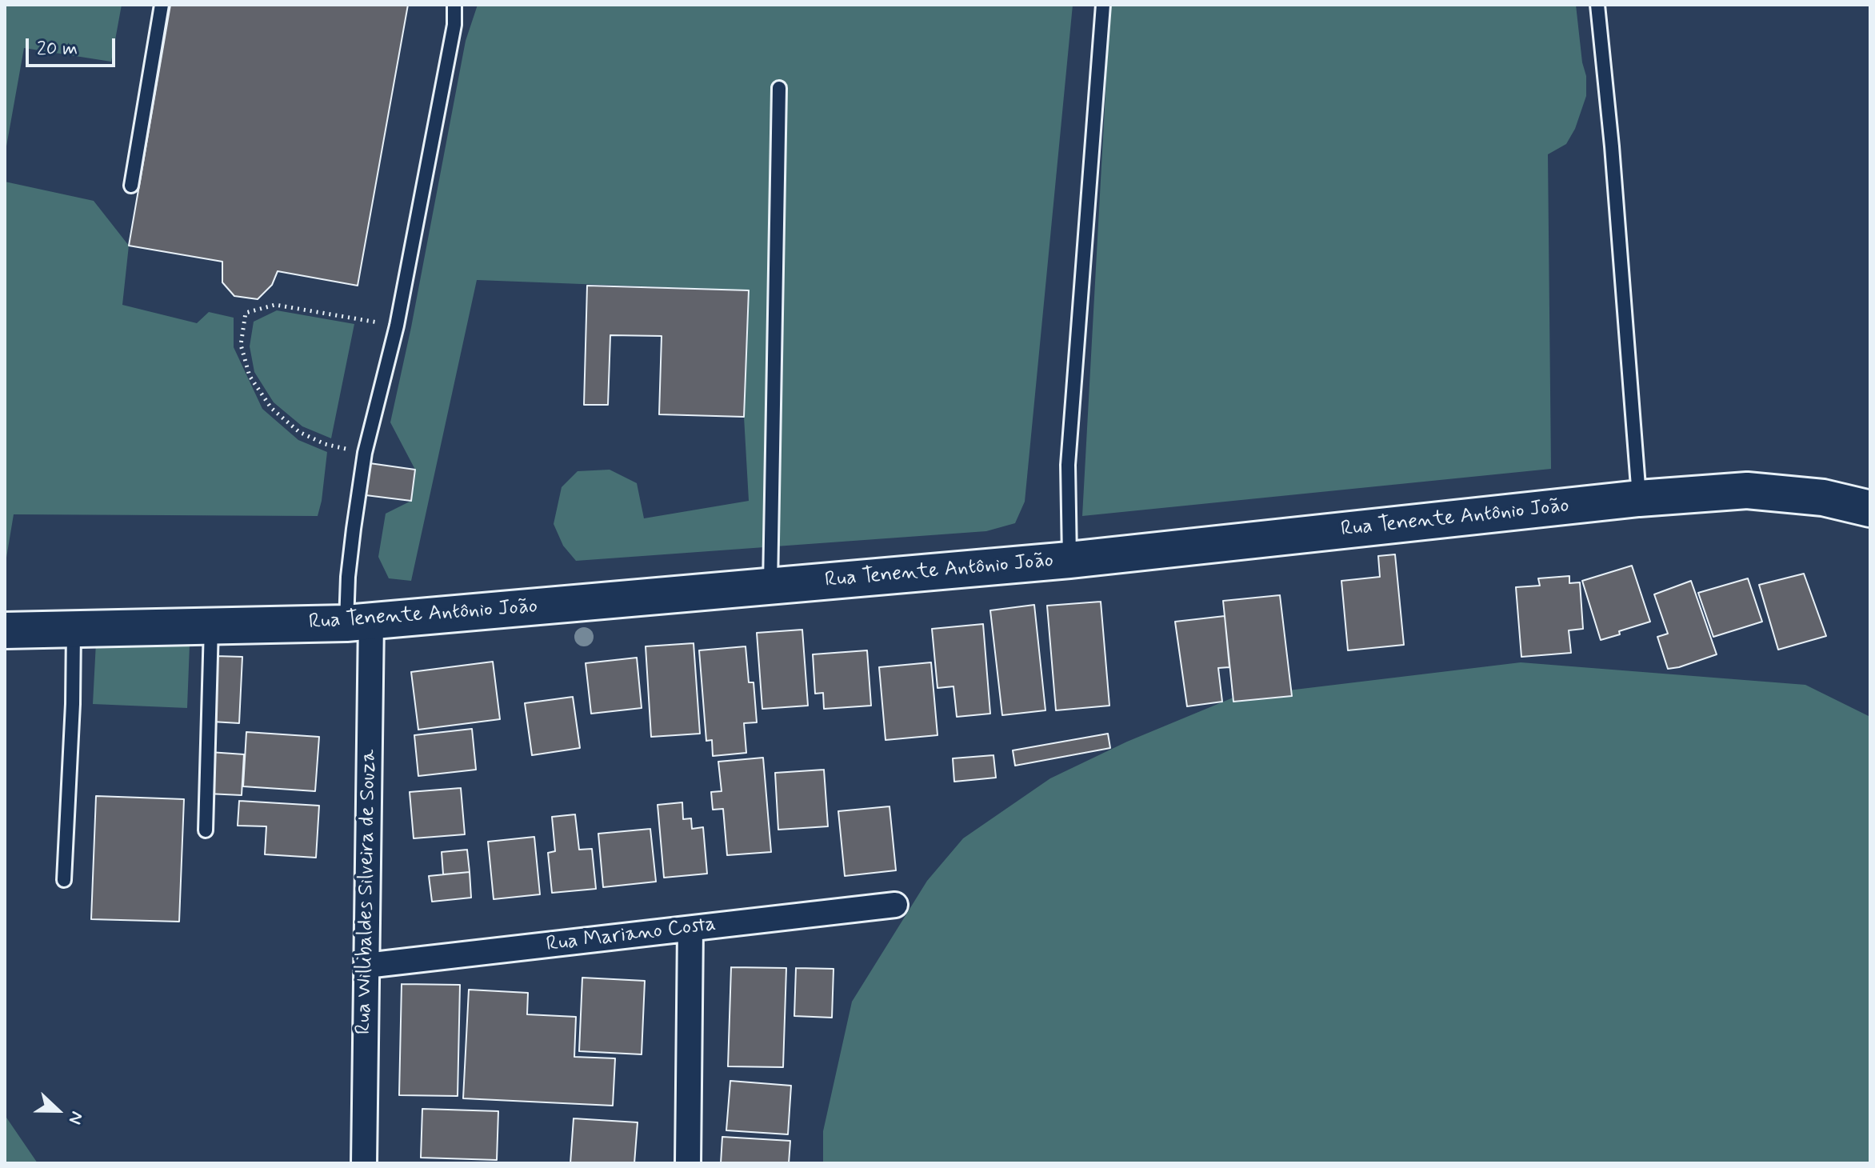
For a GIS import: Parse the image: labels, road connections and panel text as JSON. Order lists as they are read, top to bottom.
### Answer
{
  "streets": {
    "street": ["Rua Tenente Antônio João", "Rua Willibaldes Silveira de Souza", "Rua Mariano Costa"]
  },
  "crossings": [
    ["Rua Tenente Antônio João", "Rua Willibaldes Silveira de Souza"],
    ["Rua Willibaldes Silveira de Souza", "Rua Mariano Costa"]
  ],
  "scale_bar": "20 m",
  "north": "right"
}
